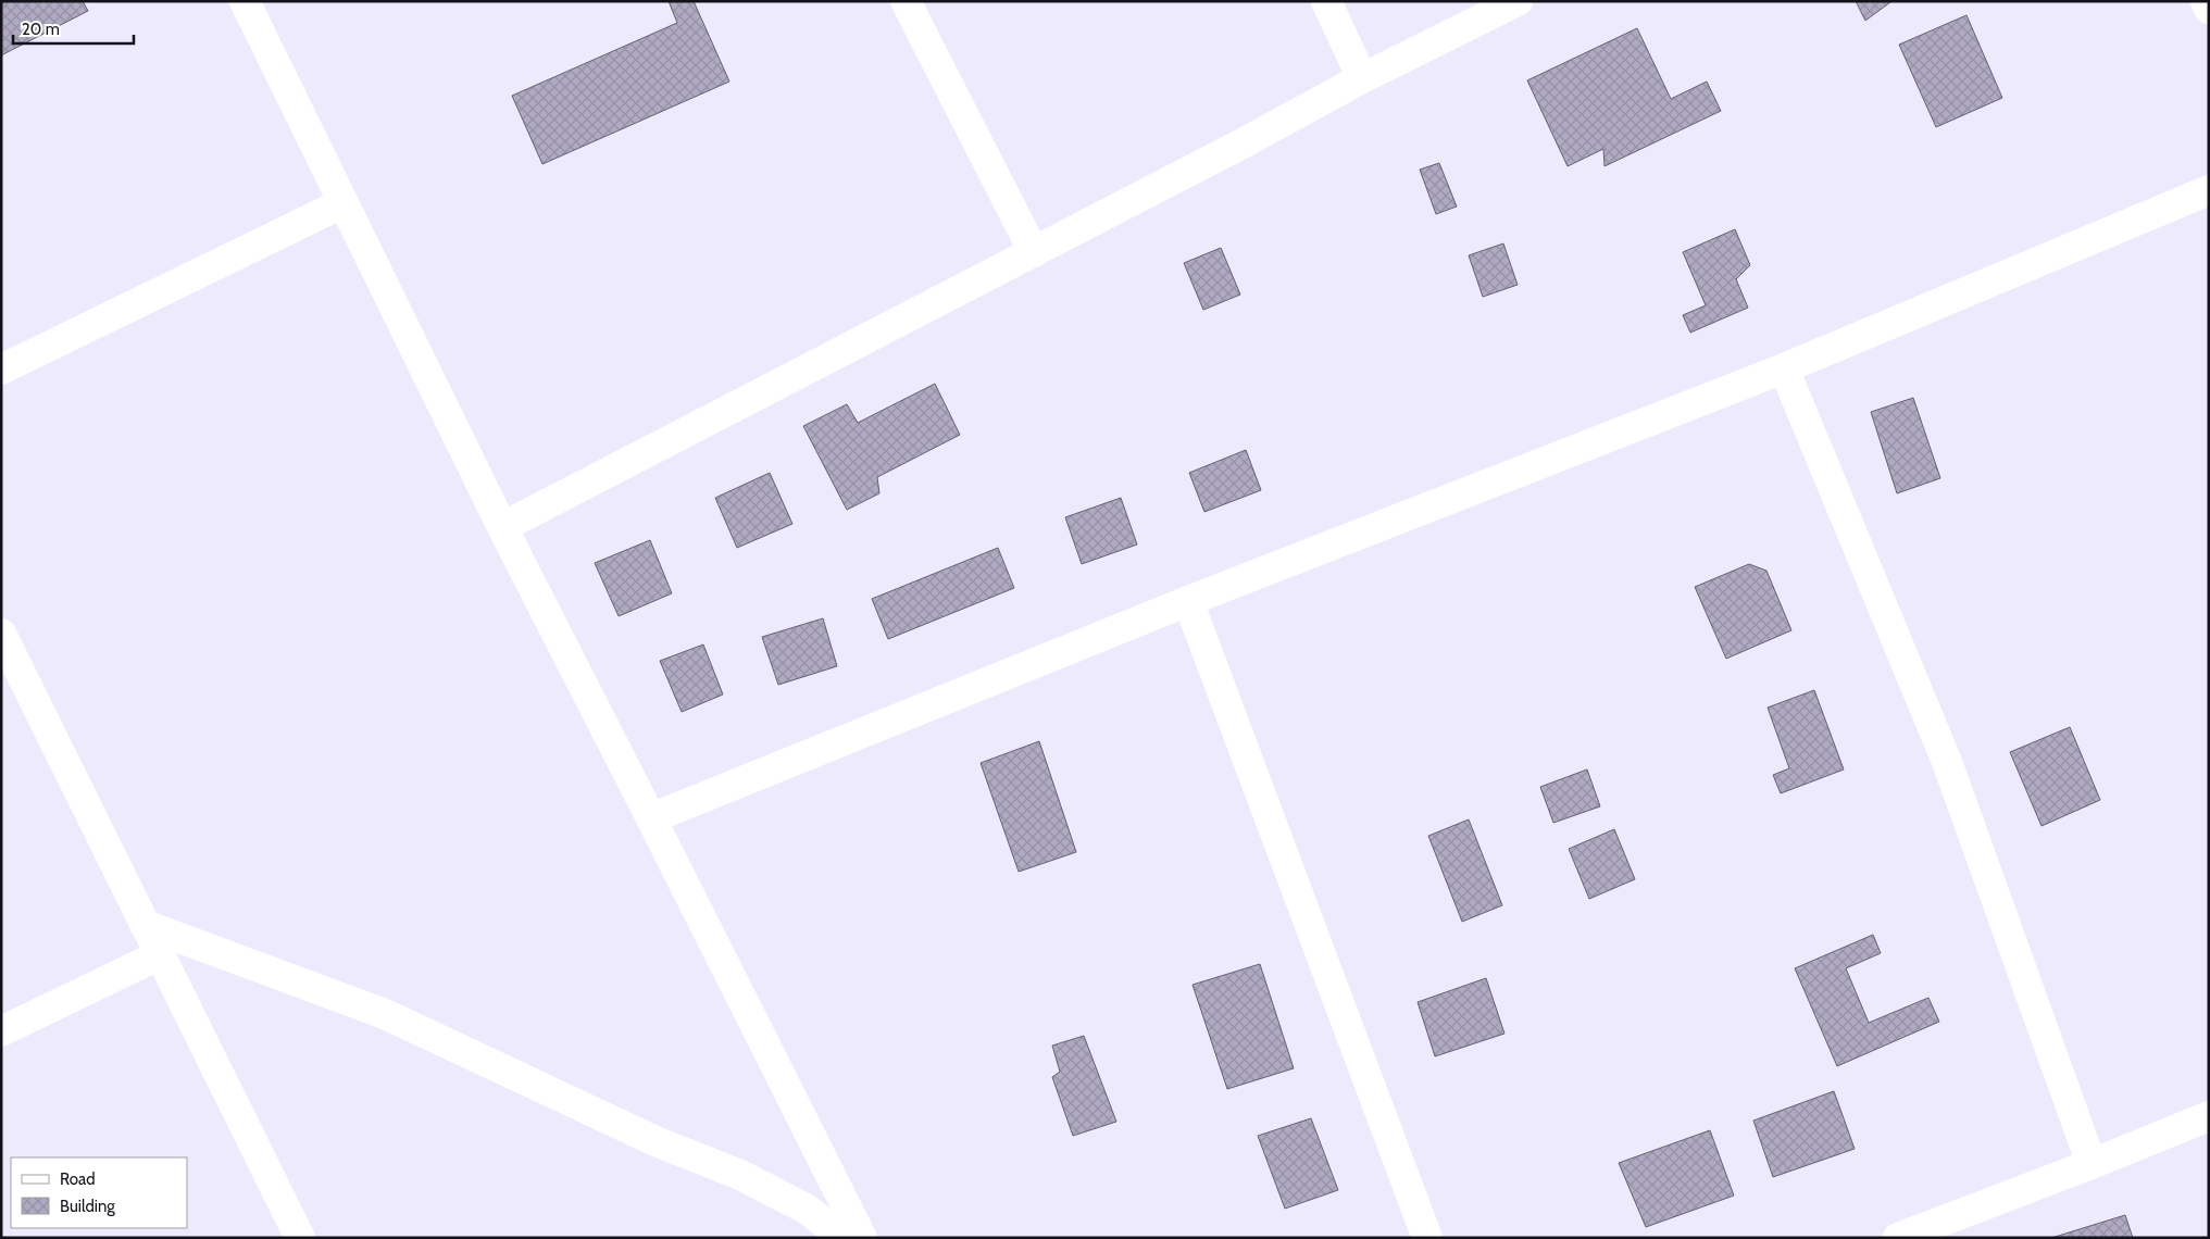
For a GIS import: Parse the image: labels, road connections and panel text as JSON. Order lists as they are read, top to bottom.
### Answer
{
  "legend": ["Road", "Building"],
  "scale_bar": "20 m"
}
